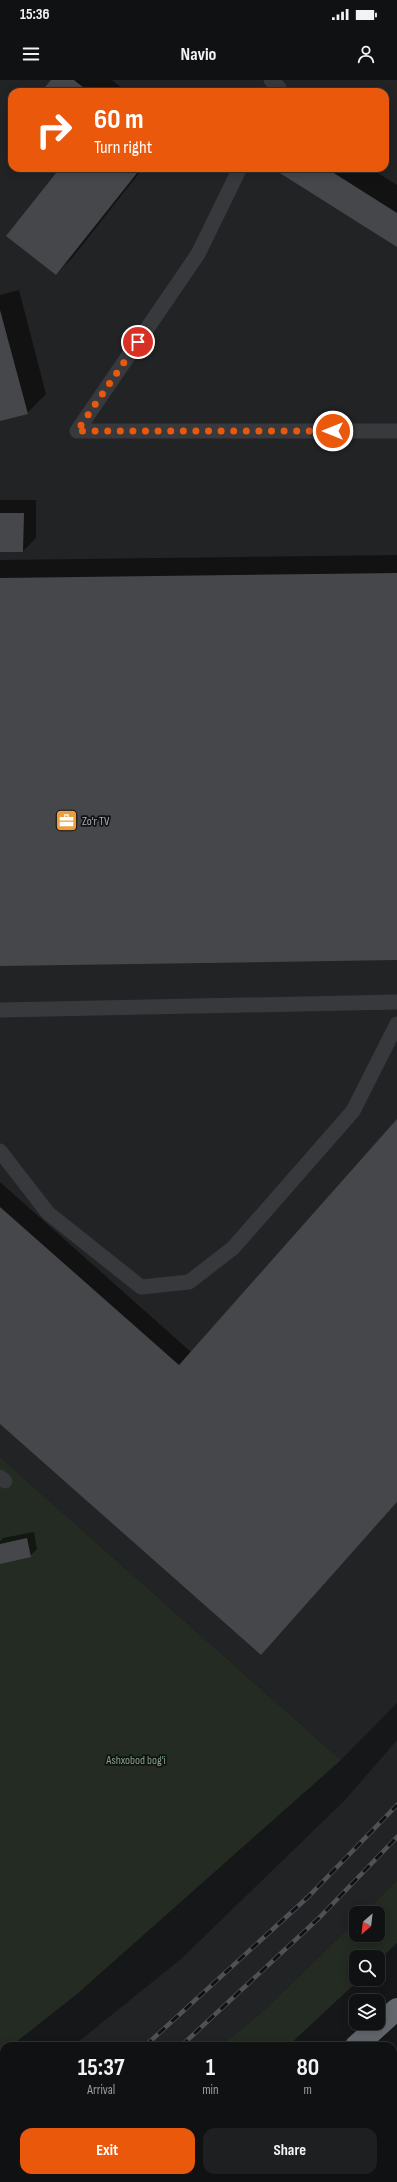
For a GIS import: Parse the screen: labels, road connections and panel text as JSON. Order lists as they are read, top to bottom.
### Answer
{
  "parks": ["Ashxobod bog'i"],
  "places": {
    "office": ["Zo'r TV"]
  },
  "north": "bottom left",
  "page": {
    "status": "15:36",
    "header": "Navio",
    "turn": ["60 m", "Turn right"],
    "eta": [
      "15:37",
      "Arrival",
      "1",
      "min",
      "80",
      "m"
    ],
    "buttons": ["Exit", "Share"]
  }
}
